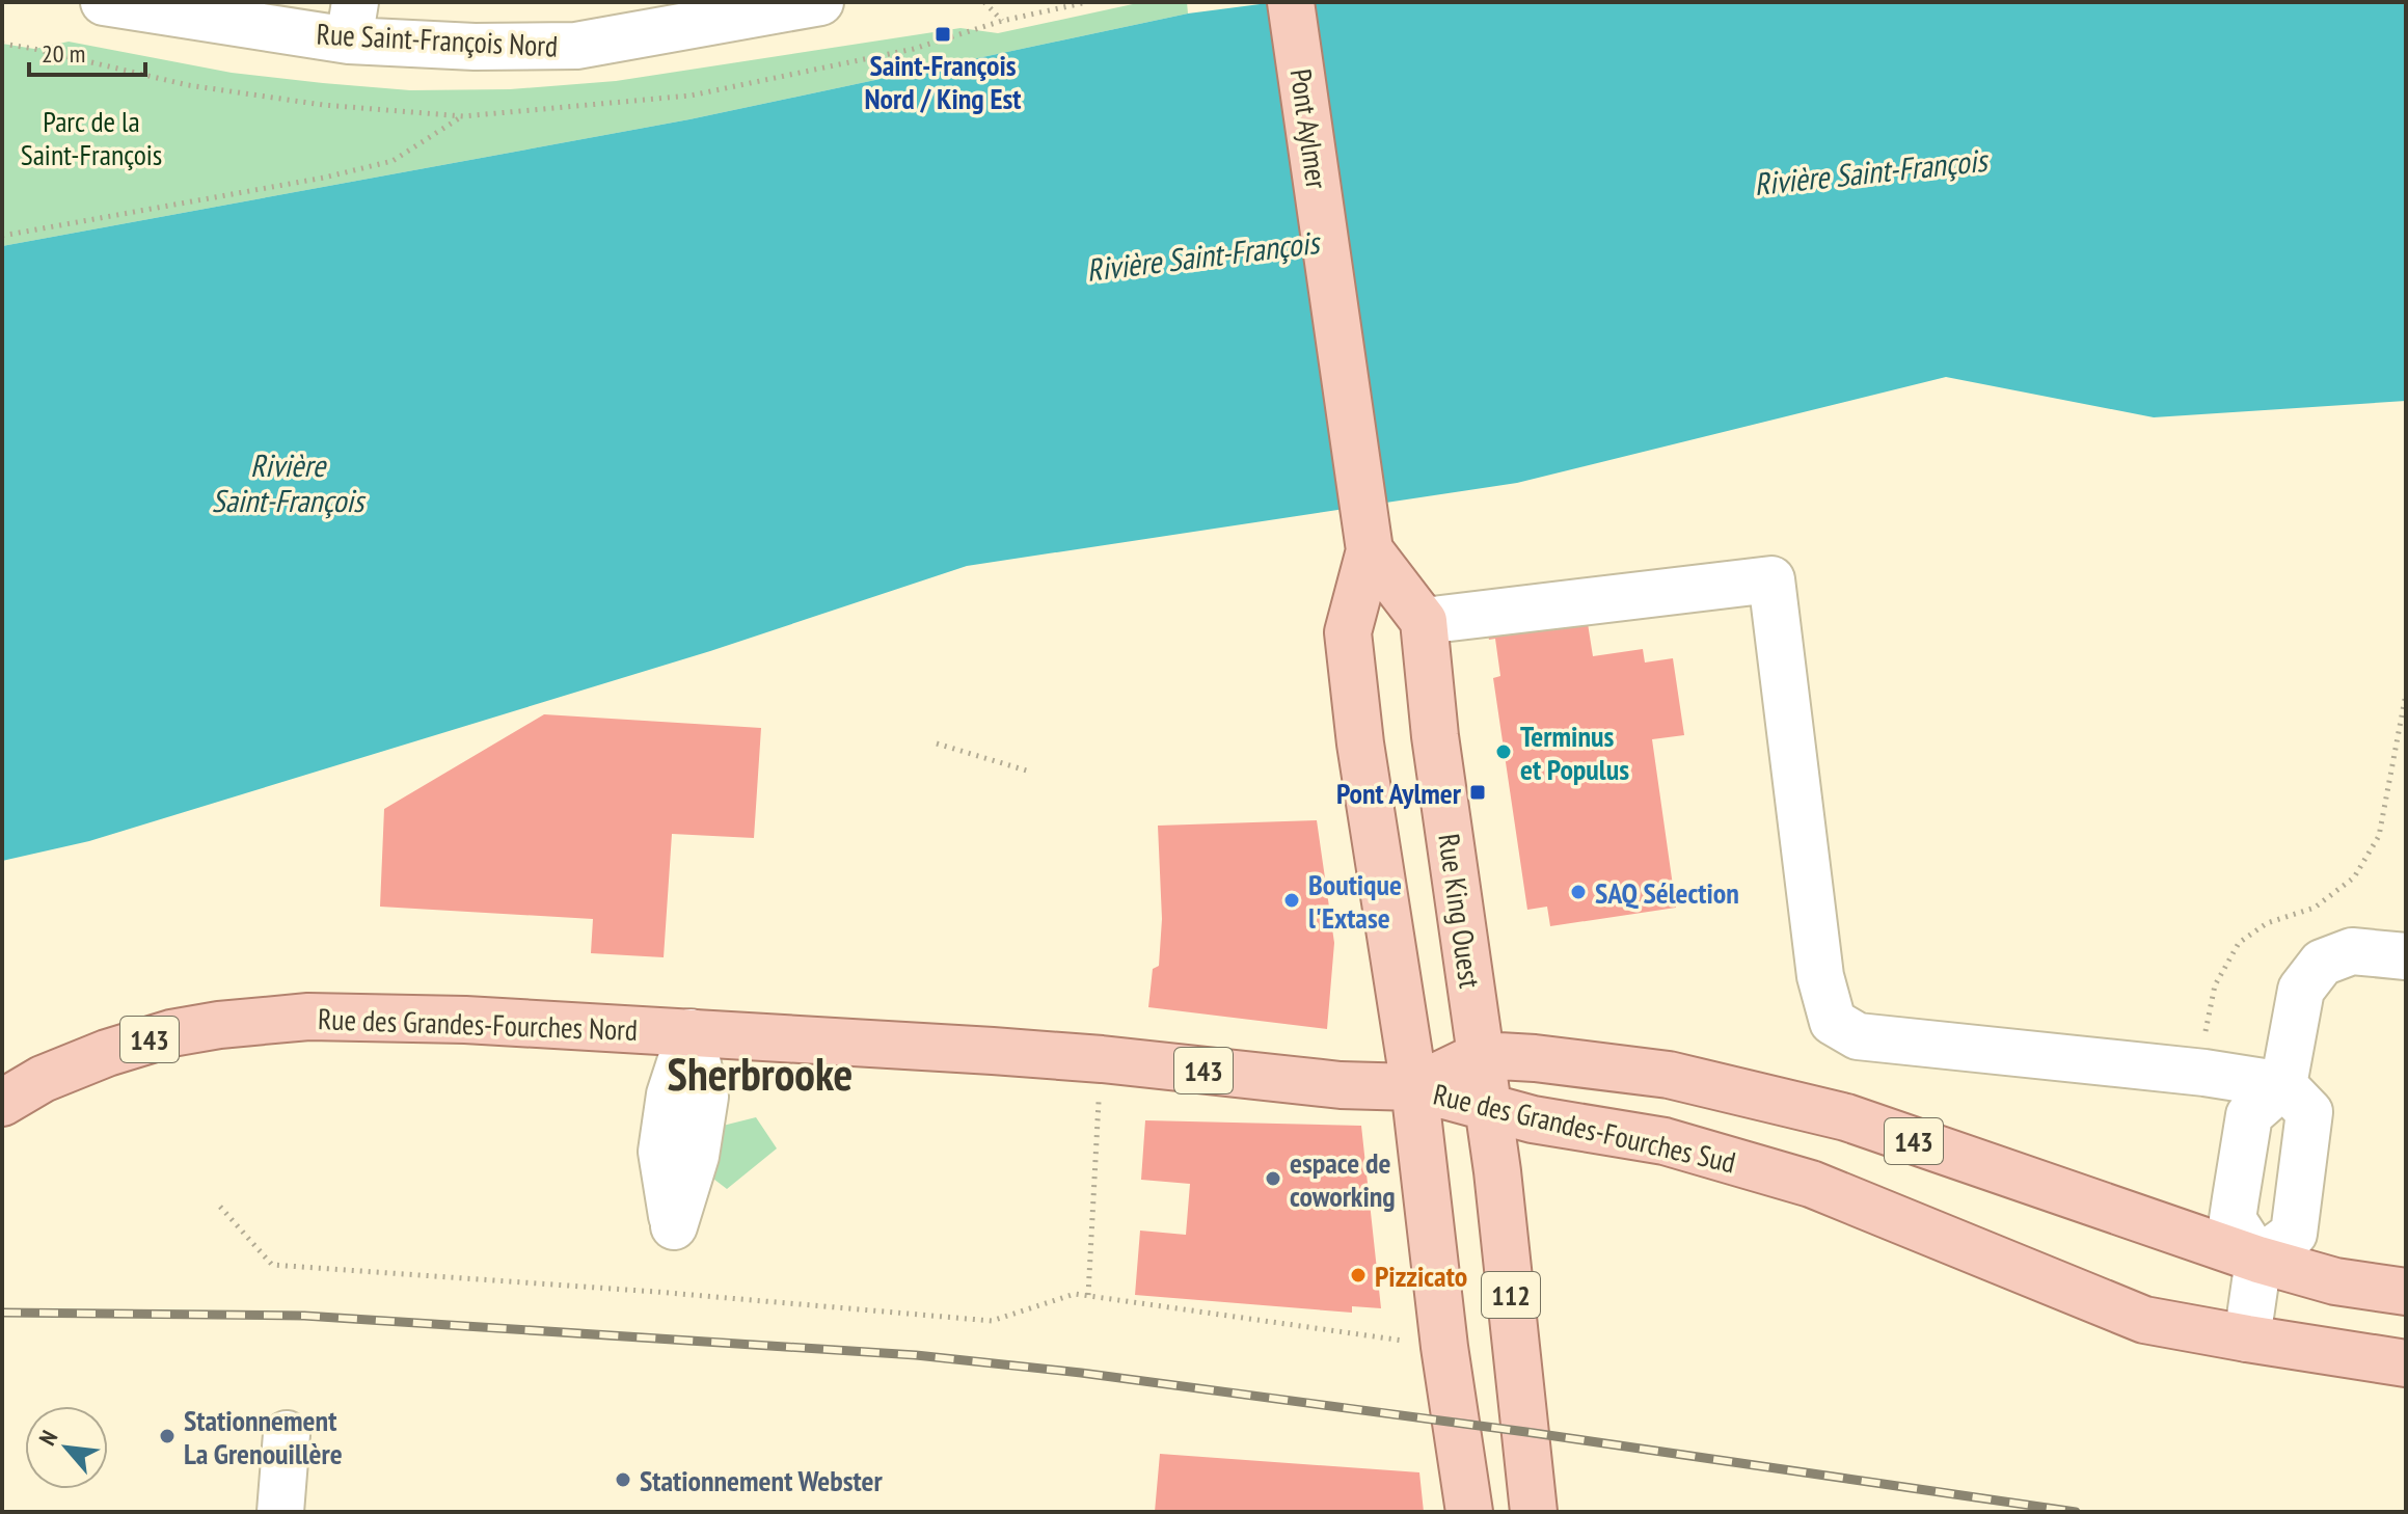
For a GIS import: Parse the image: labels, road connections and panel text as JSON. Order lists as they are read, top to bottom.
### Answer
{
  "streets": {
    "main road": [
      "Pont Aylmer",
      "Rue King Ouest",
      "Rue des Grandes-Fourches Nord",
      "143",
      "Rue des Grandes-Fourches Sud",
      "112"
    ],
    "street": ["Rue Saint-François Nord"]
  },
  "crossings": [
    ["Pont Aylmer", "112"],
    ["Rue King Ouest", "Rue des Grandes-Fourches Sud"],
    ["Rue King Ouest", "112"],
    ["Rue des Grandes-Fourches Nord", "Rue des Grandes-Fourches Sud"],
    ["Rue des Grandes-Fourches Nord", "112"],
    ["Rue des Grandes-Fourches Sud", "112"]
  ],
  "districts": ["Sherbrooke"],
  "water": ["Rivière Saint-François"],
  "parks": ["Parc de la Saint-François"],
  "places": {
    "transit": ["Saint-François Nord / King Est", "Pont Aylmer"],
    "other": [
      "Terminus et Populus",
      "SAQ Sélection",
      "Boutique l'Extase",
      "espace de coworking",
      "Pizzicato",
      "Stationnement La Grenouillère",
      "Stationnement Webster"
    ]
  },
  "scale_bar": "20 m",
  "north": "top left"
}
